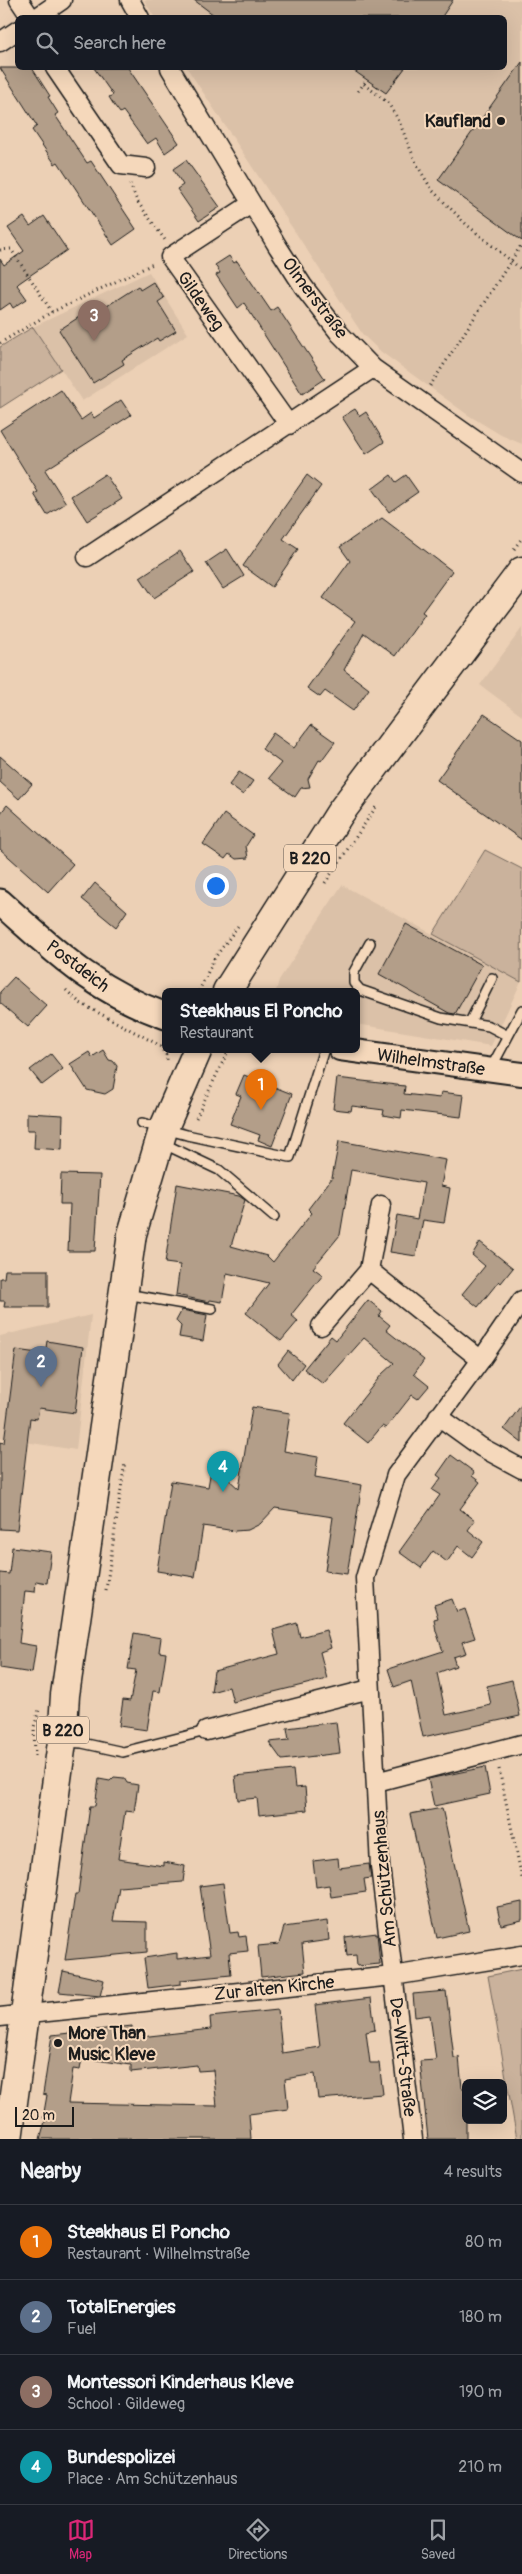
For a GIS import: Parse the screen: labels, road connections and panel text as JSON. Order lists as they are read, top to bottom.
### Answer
{
  "streets": {
    "main road": ["B 220", "Postdeich"],
    "street": [
      "Olmerstraße",
      "Gildeweg",
      "Wilhelmstraße",
      "Am Schützenhaus",
      "Zur alten Kirche",
      "De-Witt-Straße"
    ]
  },
  "crossings": [
    ["Olmerstraße", "Gildeweg"],
    ["B 220", "Zur alten Kirche"],
    ["Am Schützenhaus", "Zur alten Kirche"],
    ["Am Schützenhaus", "De-Witt-Straße"],
    ["Zur alten Kirche", "De-Witt-Straße"]
  ],
  "places": ["Kaufland", "More Than Music Kleve"],
  "scale_bar": "20 m",
  "page": {
    "search": "Search here",
    "pins": [
      "3",
      "1",
      "2",
      "4"
    ],
    "popup": ["Steakhaus El Poncho", "Restaurant"],
    "scale": "20 m",
    "heading": ["Nearby", "4 results"],
    "list": [
      {
        "mark": "1",
        "name": "Steakhaus El Poncho",
        "note": "Restaurant · Wilhelmstraße",
        "value": "80 m"
      },
      {
        "mark": "2",
        "name": "TotalEnergies",
        "note": "Fuel",
        "value": "180 m"
      },
      {
        "mark": "3",
        "name": "Montessori Kinderhaus Kleve",
        "note": "School · Gildeweg",
        "value": "190 m"
      },
      {
        "mark": "4",
        "name": "Bundespolizei",
        "note": "Place · Am Schützenhaus",
        "value": "210 m"
      }
    ],
    "nav": ["Map", "Directions", "Saved"]
  }
}
